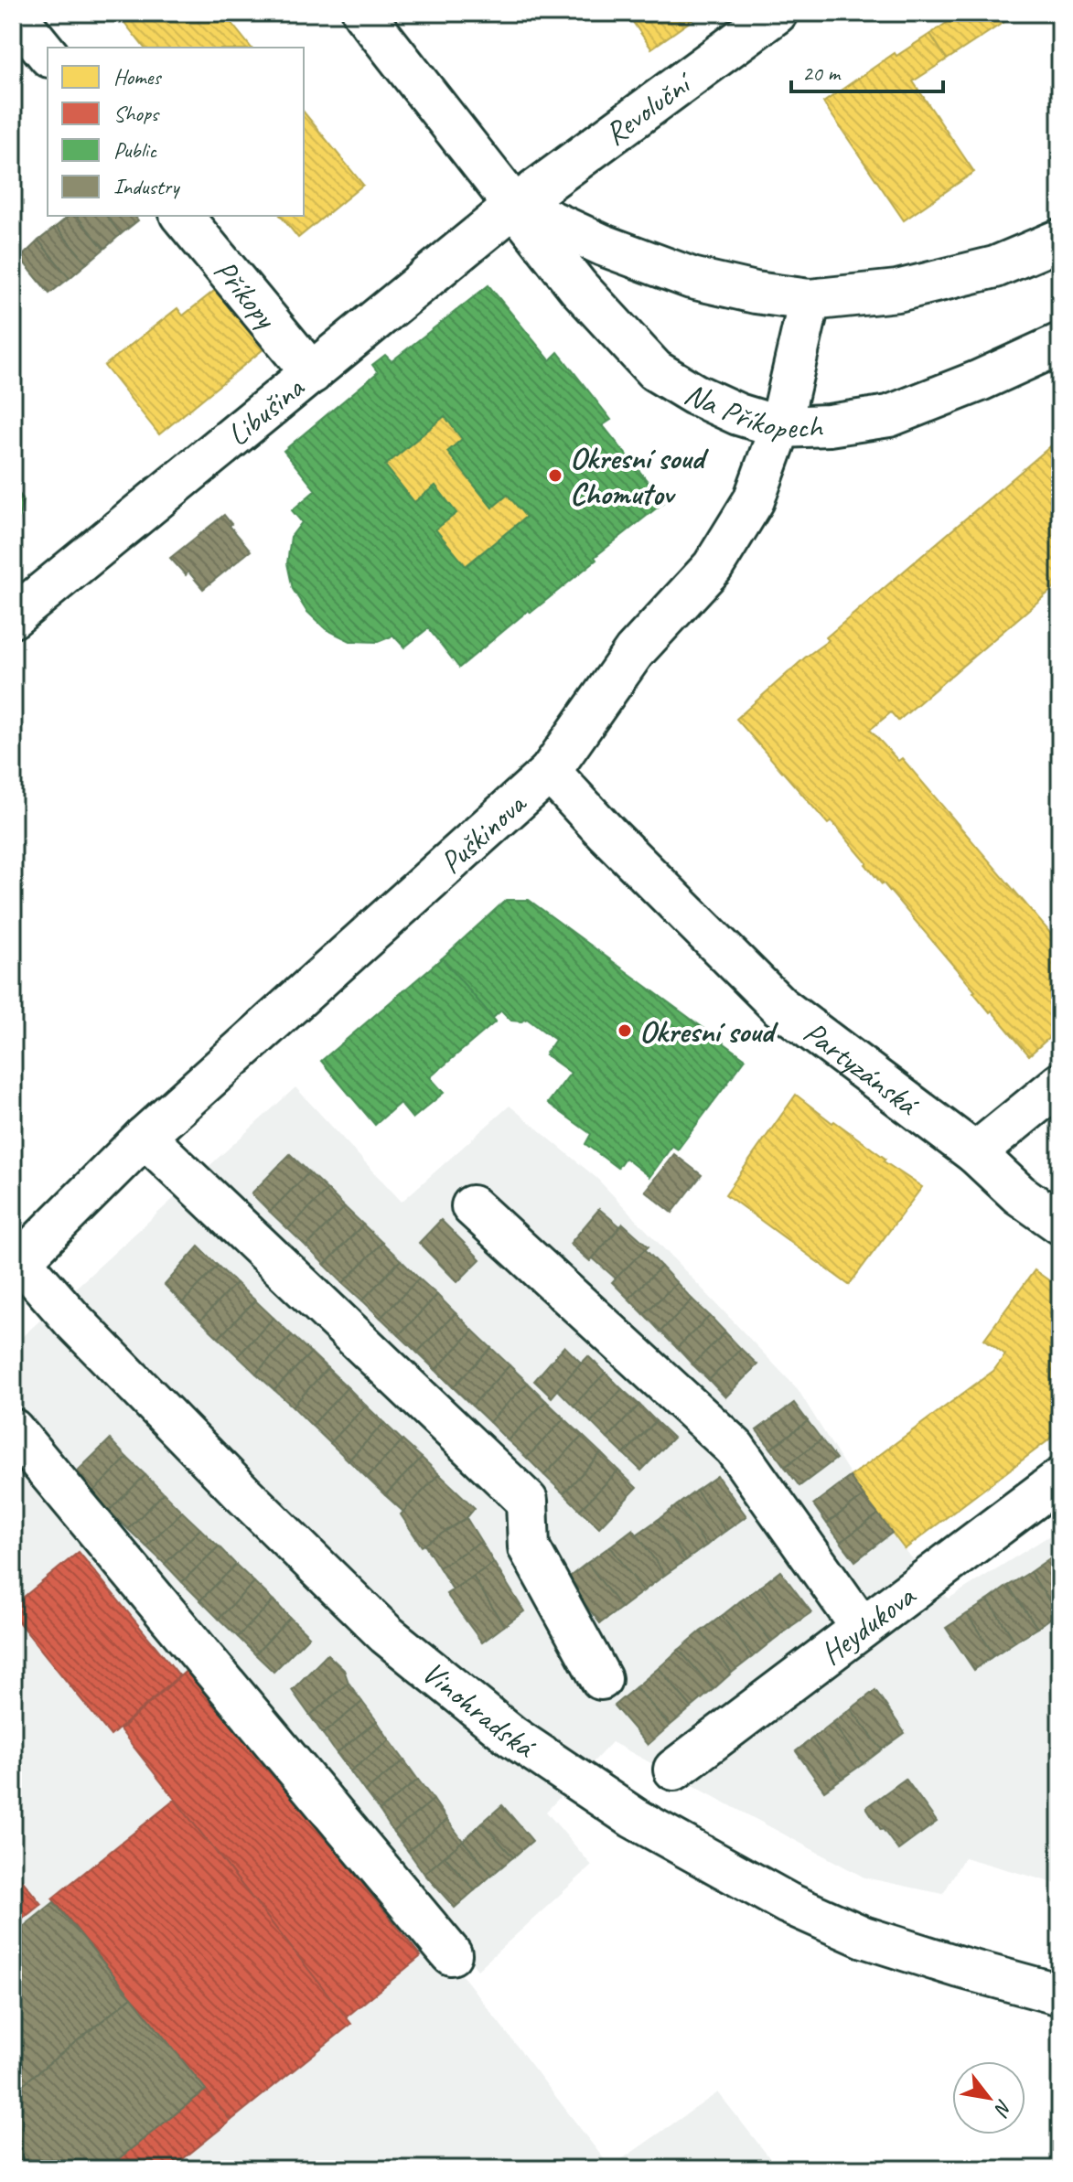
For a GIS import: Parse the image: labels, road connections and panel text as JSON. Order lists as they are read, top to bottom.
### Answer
{
  "streets": {
    "street": [
      "Revoluční",
      "Příkopy",
      "Na Příkopech",
      "Libušina",
      "Puškinova",
      "Partyzánská",
      "Heydukova",
      "Vinohradská"
    ]
  },
  "crossings": [
    ["Revoluční", "Na Příkopech"],
    ["Revoluční", "Libušina"],
    ["Příkopy", "Libušina"],
    ["Na Příkopech", "Libušina"],
    ["Na Příkopech", "Puškinova"],
    ["Puškinova", "Partyzánská"],
    ["Puškinova", "Vinohradská"]
  ],
  "places": ["Okresní soud Chomutov", "Okresní soud"],
  "legend": [
    "Homes",
    "Shops",
    "Public",
    "Industry"
  ],
  "scale_bar": "20 m",
  "north": "bottom right"
}
